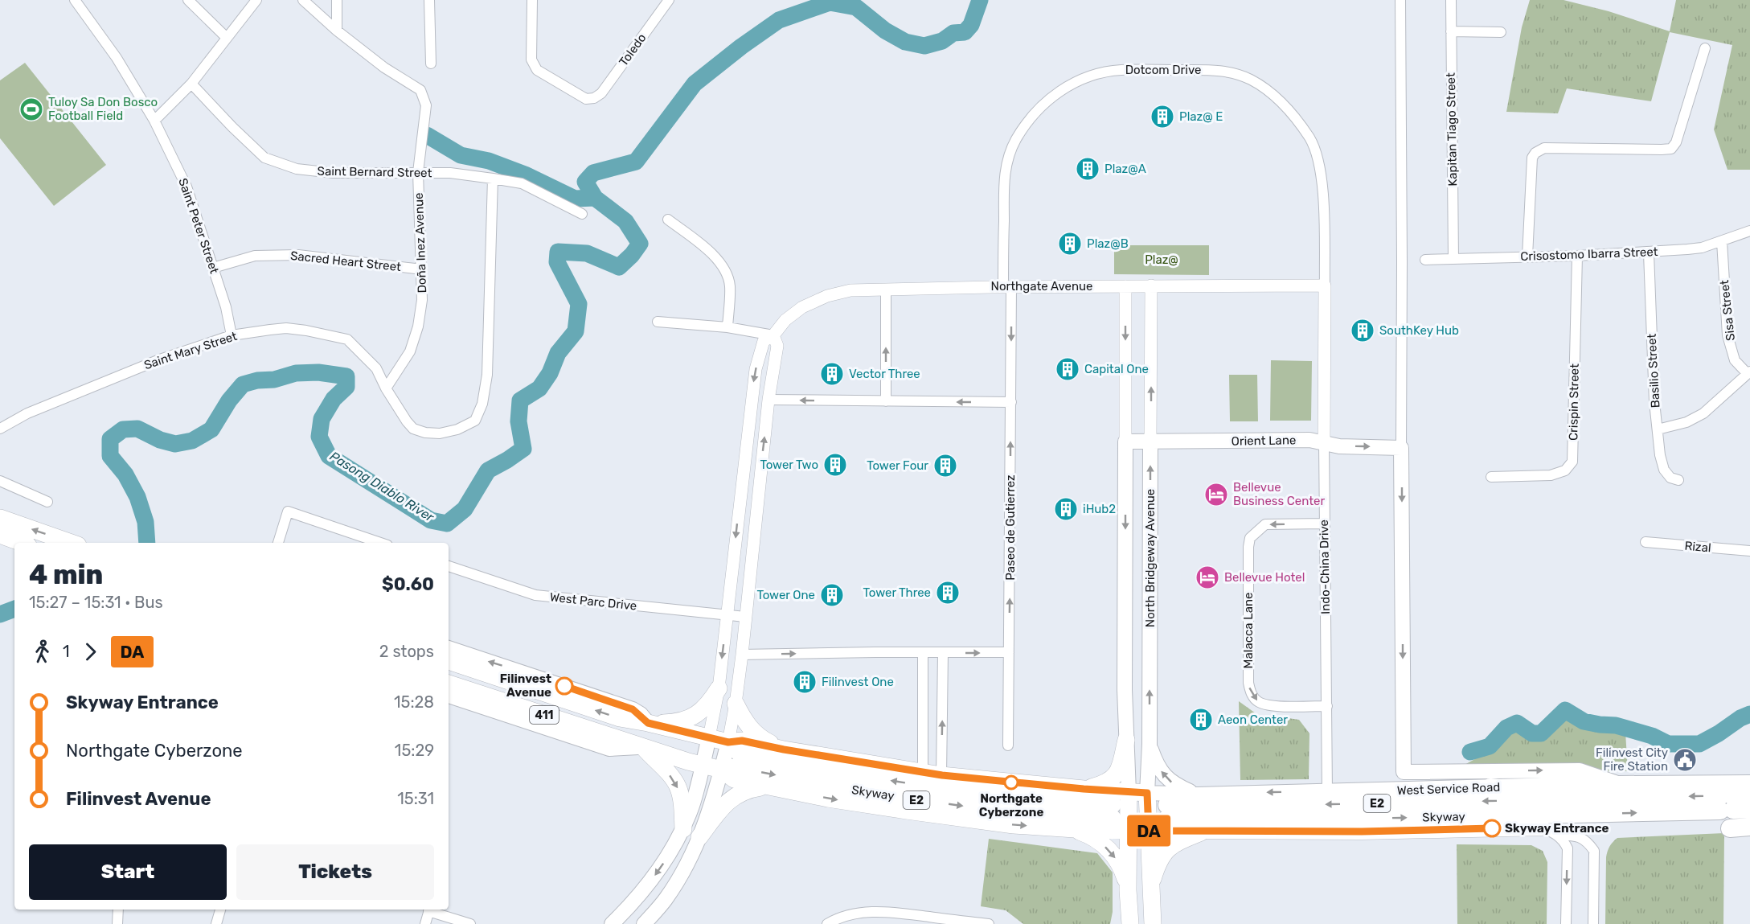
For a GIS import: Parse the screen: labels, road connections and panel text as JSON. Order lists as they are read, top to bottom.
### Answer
{
  "streets": {
    "highway": [
      "North Bridgeway Avenue",
      "411",
      "Skyway",
      "E2"
    ],
    "main road": ["Orient Lane", "West Service Road"],
    "street": [
      "Toledo",
      "Dotcom Drive",
      "Kapitan Tiago Street",
      "Saint Bernard Street",
      "Saint Peter Street",
      "Doña Inez Avenue",
      "Crisostomo Ibarra Street",
      "Sacred Heart Street",
      "Northgate Avenue",
      "Sisa Street",
      "Saint Mary Street",
      "Basilio Street",
      "Crispin Street",
      "Paseo de Gutierrez",
      "Rizal",
      "Indo-China Drive",
      "West Parc Drive",
      "Malacca Lane"
    ]
  },
  "crossings": [
    ["Dotcom Drive", "Northgate Avenue"],
    ["Dotcom Drive", "Paseo de Gutierrez"],
    ["Dotcom Drive", "Indo-China Drive"],
    ["Kapitan Tiago Street", "Crisostomo Ibarra Street"],
    ["Saint Bernard Street", "Doña Inez Avenue"],
    ["Saint Bernard Street", "Saint Mary Street"],
    ["Saint Peter Street", "Sacred Heart Street"],
    ["Saint Peter Street", "Saint Mary Street"],
    ["Doña Inez Avenue", "Sacred Heart Street"],
    ["Doña Inez Avenue", "Saint Mary Street"],
    ["Crisostomo Ibarra Street", "Sisa Street"],
    ["Crisostomo Ibarra Street", "Basilio Street"],
    ["Crisostomo Ibarra Street", "Crispin Street"],
    ["Northgate Avenue", "Paseo de Gutierrez"],
    ["Northgate Avenue", "North Bridgeway Avenue"],
    ["Northgate Avenue", "Indo-China Drive"],
    ["Orient Lane", "North Bridgeway Avenue"],
    ["Orient Lane", "Indo-China Drive"],
    ["North Bridgeway Avenue", "411"],
    ["North Bridgeway Avenue", "West Service Road"],
    ["Indo-China Drive", "Malacca Lane"],
    ["Indo-China Drive", "West Service Road"],
    ["411", "West Service Road"],
    ["411", "Skyway"],
    ["Skyway", "E2"]
  ],
  "water": ["Pasong Diablo River"],
  "parks": ["Plaz@"],
  "places": {
    "sports": ["Tuloy Sa Don Bosco Football Field"],
    "building": [
      "Plaz@ E",
      "Plaz@A",
      "Plaz@B",
      "SouthKey Hub",
      "Capital One",
      "Vector Three",
      "Tower Two",
      "Tower Four",
      "iHub2",
      "Tower Three",
      "Tower One",
      "Filinvest One",
      "Aeon Center"
    ],
    "hotel": ["Bellevue Business Center", "Bellevue Hotel"],
    "other": ["Filinvest Avenue", "Northgate Cyberzone", "Skyway Entrance"],
    "public building": ["Filinvest City Fire Station"]
  },
  "lines": ["bus line DA"],
  "page": {
    "on_map": "DA",
    "heading": ["4 min", "15:27 – 15:31 · Bus", "$0.60"],
    "legs": ["1", "DA", "2 stops"],
    "list": [
      {
        "name": "Skyway Entrance",
        "value": "15:28"
      },
      {
        "name": "Northgate Cyberzone",
        "value": "15:29"
      },
      {
        "name": "Filinvest Avenue",
        "value": "15:31"
      }
    ],
    "buttons": ["Start", "Tickets"]
  }
}
